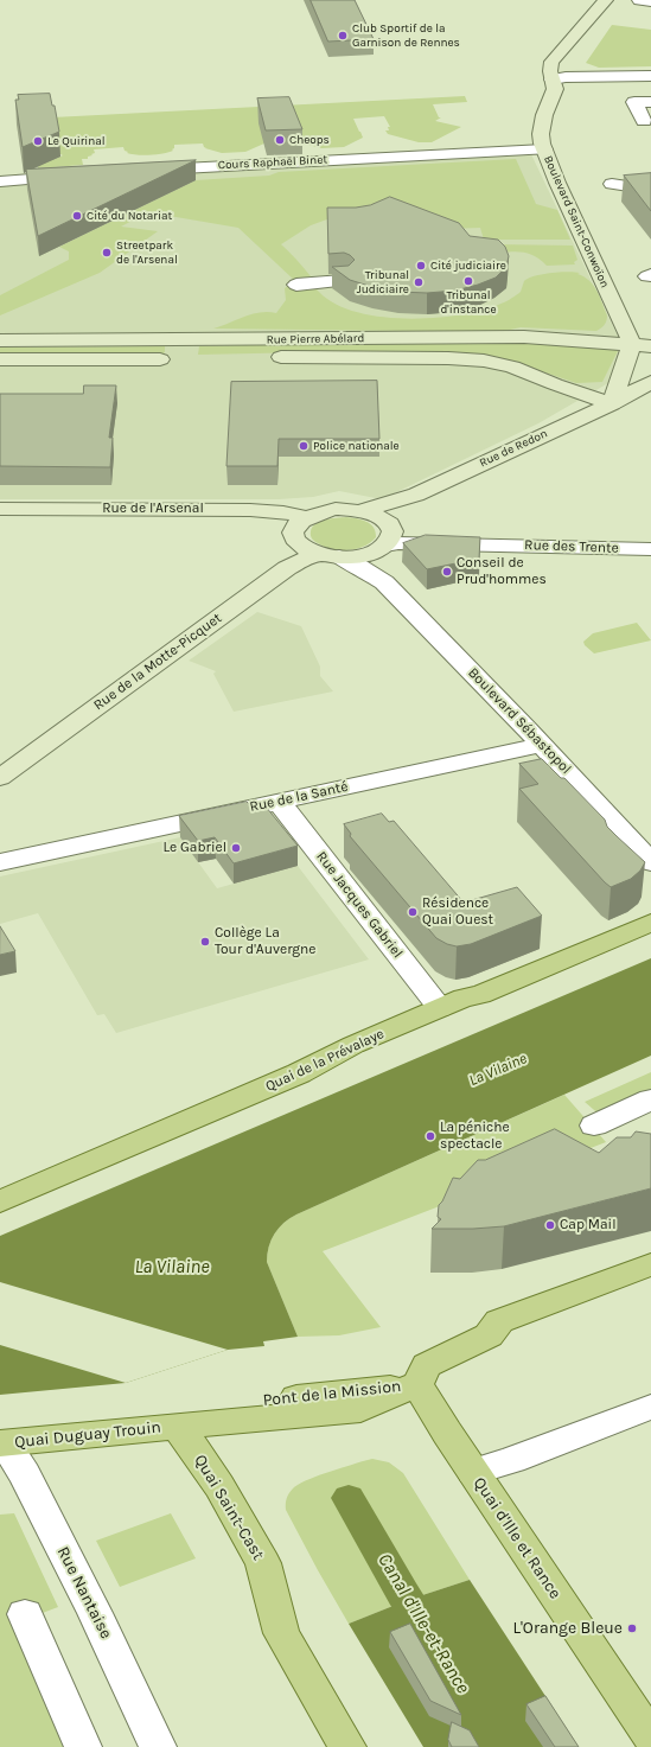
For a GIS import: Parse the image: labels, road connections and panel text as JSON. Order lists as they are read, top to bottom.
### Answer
{
  "streets": {
    "main road": [
      "Quai de la Prévalaye",
      "Pont de la Mission",
      "Quai Duguay Trouin",
      "Quai Saint-Cast",
      "Quai d'Ille et Rance"
    ],
    "street": [
      "Cours Raphaël Binet",
      "Boulevard Saint-Conwoïon",
      "Rue Pierre Abélard",
      "Rue de Redon",
      "Rue de l'Arsenal",
      "Rue des Trente",
      "Rue de la Motte-Picquet",
      "Boulevard Sébastopol",
      "Rue de la Santé",
      "Rue Jacques Gabriel",
      "Rue Nantaise"
    ]
  },
  "crossings": [
    ["Cours Raphaël Binet", "Boulevard Saint-Conwoïon"],
    ["Boulevard Saint-Conwoïon", "Rue Pierre Abélard"],
    ["Rue Pierre Abélard", "Rue de Redon"],
    ["Rue de Redon", "Rue des Trente"],
    ["Rue de Redon", "Rue de la Motte-Picquet"],
    ["Rue de Redon", "Boulevard Sébastopol"],
    ["Rue des Trente", "Rue de la Motte-Picquet"],
    ["Rue des Trente", "Boulevard Sébastopol"],
    ["Rue de la Motte-Picquet", "Boulevard Sébastopol"],
    ["Boulevard Sébastopol", "Rue de la Santé"],
    ["Rue de la Santé", "Rue Jacques Gabriel"],
    ["Rue Jacques Gabriel", "Quai de la Prévalaye"],
    ["Pont de la Mission", "Quai Duguay Trouin"],
    ["Pont de la Mission", "Quai Saint-Cast"],
    ["Pont de la Mission", "Quai d'Ille et Rance"],
    ["Pont de la Mission", "Rue Nantaise"],
    ["Quai Duguay Trouin", "Quai Saint-Cast"],
    ["Quai Duguay Trouin", "Rue Nantaise"]
  ],
  "water": ["La Vilaine", "Canal d'Ille-et-Rance"],
  "places": [
    "Club Sportif de la Garnison de Rennes",
    "Cheops",
    "Le Quirinal",
    "Cité du Notariat",
    "Streetpark de l'Arsenal",
    "Cité judiciaire",
    "Tribunal d'instance",
    "Tribunal Judiciaire",
    "Police nationale",
    "Conseil de Prud'hommes",
    "Le Gabriel",
    "Résidence Quai Ouest",
    "Collège La Tour d'Auvergne",
    "La péniche spectacle",
    "Cap Mail",
    "L'Orange Bleue"
  ]
}
